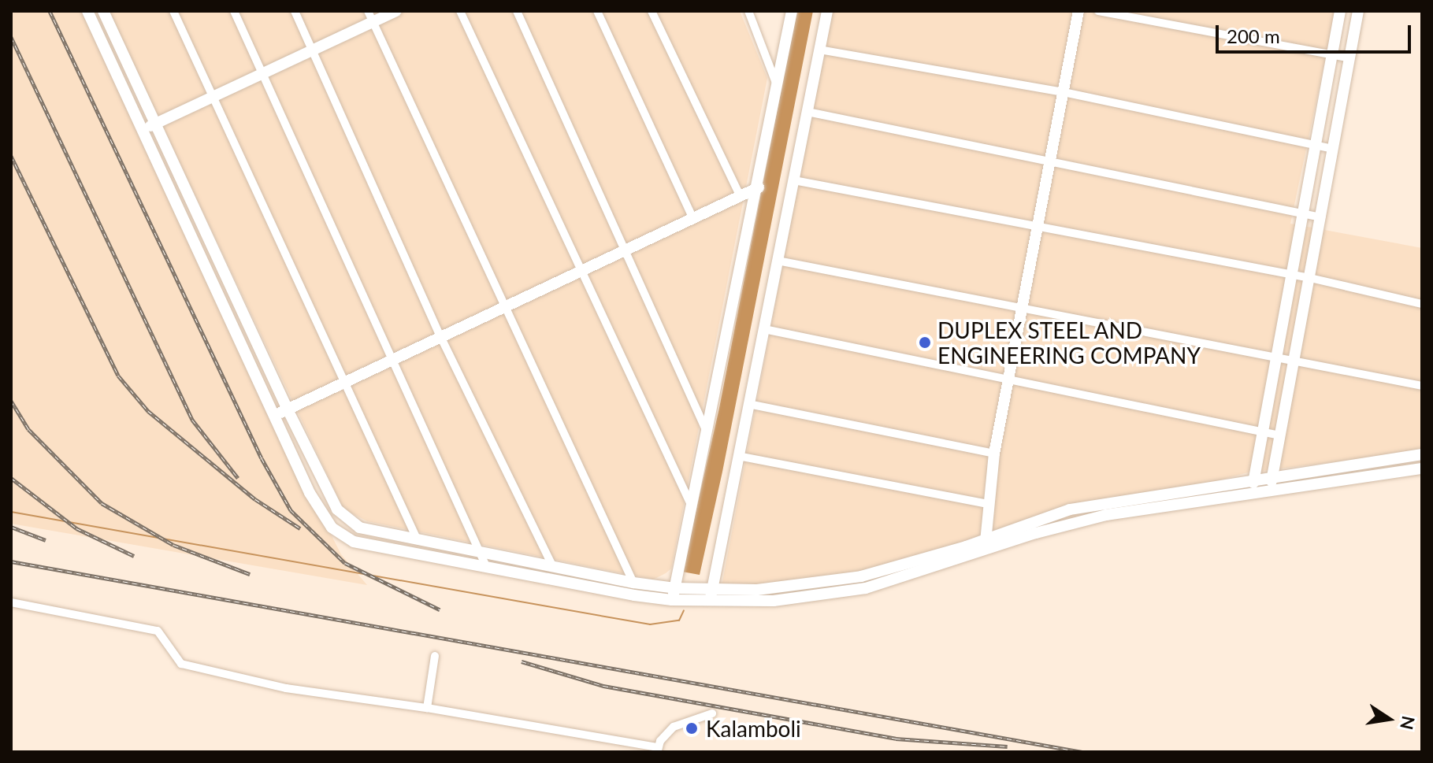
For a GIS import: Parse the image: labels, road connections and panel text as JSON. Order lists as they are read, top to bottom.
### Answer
{
  "places": ["DUPLEX STEEL AND ENGINEERING COMPANY", "Kalamboli"],
  "scale_bar": "200 m",
  "north": "right"
}
